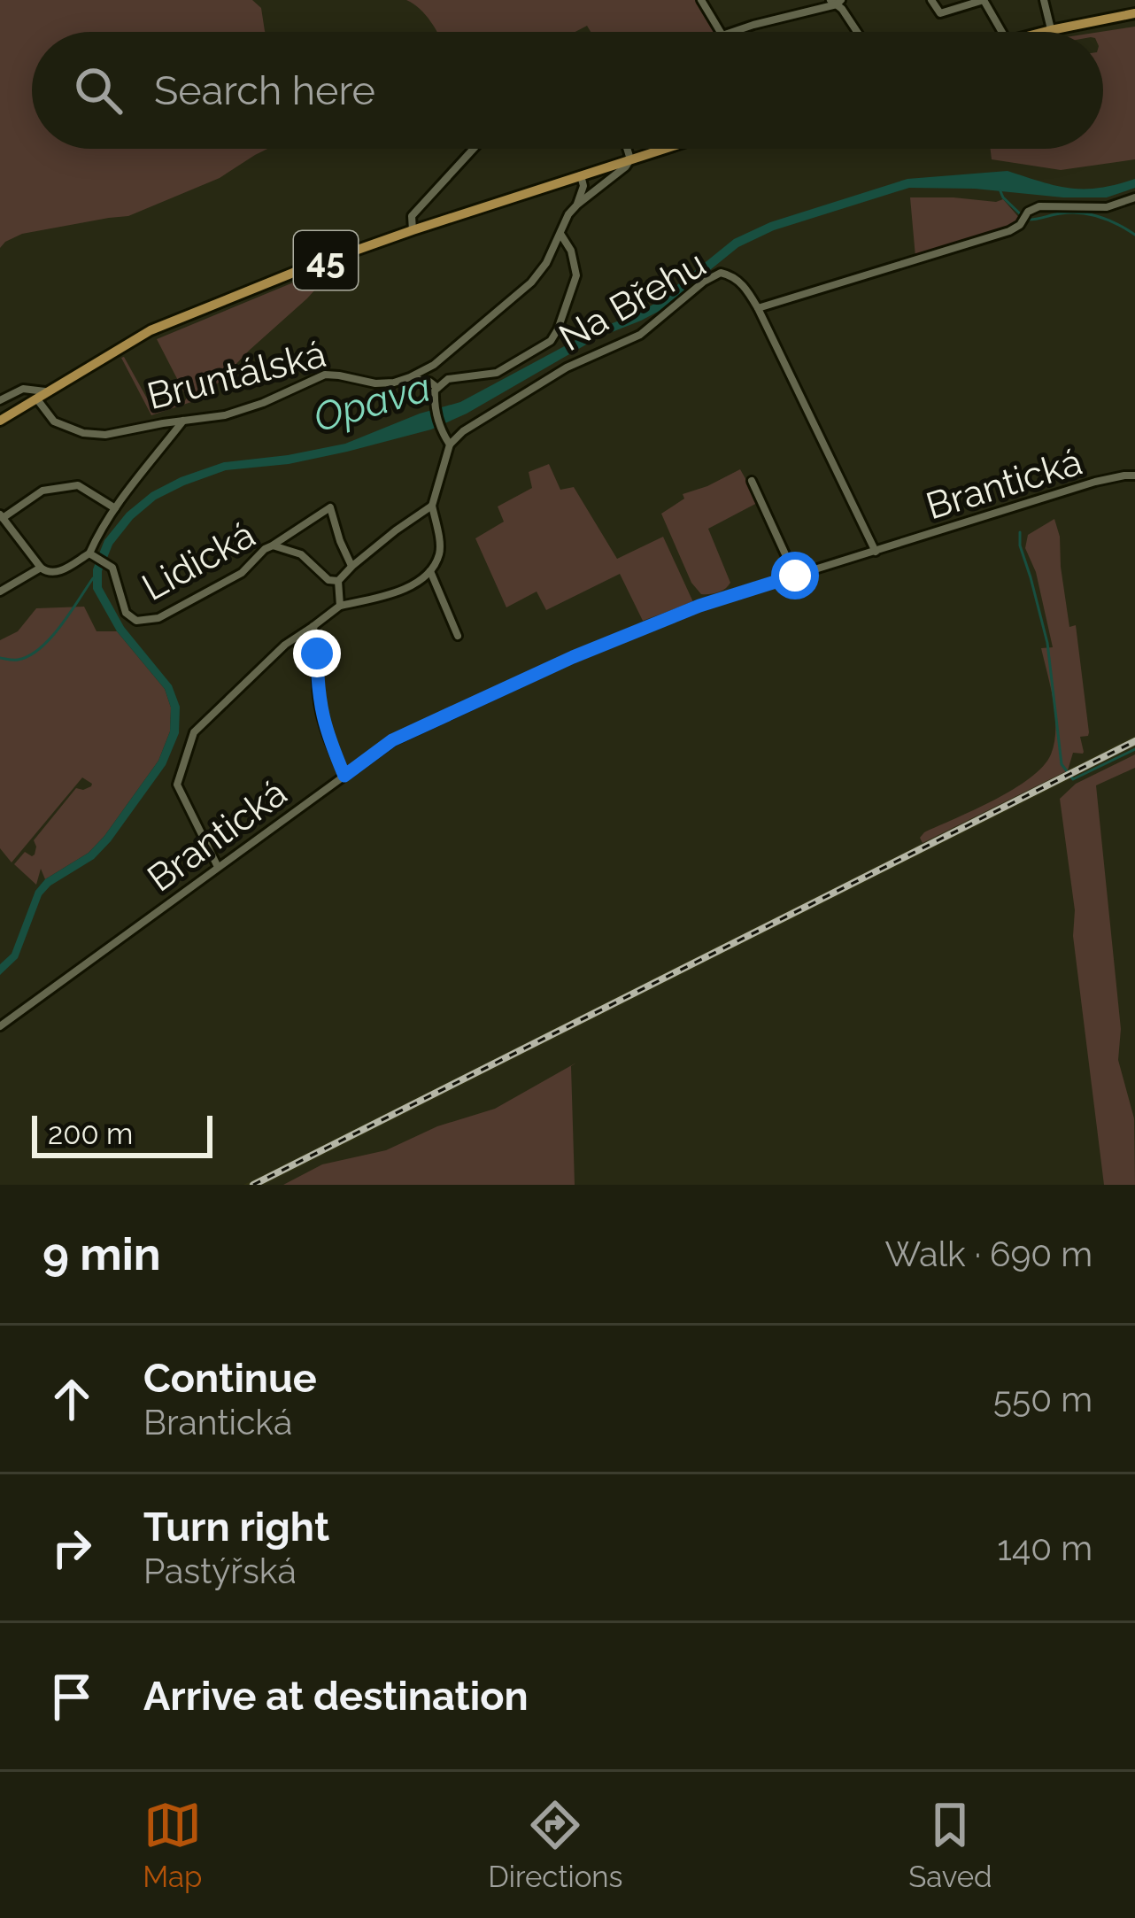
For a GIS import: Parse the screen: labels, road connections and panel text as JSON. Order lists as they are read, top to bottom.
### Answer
{
  "streets": {
    "main road": ["45", "Bruntálská"],
    "street": ["Na Břehu", "Brantická", "Lidická"]
  },
  "water": ["Opava"],
  "scale_bar": "200 m",
  "page": {
    "search": "Search here",
    "scale": "200 m",
    "heading": ["9 min", "Walk · 690 m"],
    "list": [
      ["Continue", "Brantická", "550 m"],
      ["Turn right", "Pastýřská", "140 m"],
      "Arrive at destination"
    ],
    "nav": ["Map", "Directions", "Saved"]
  }
}
